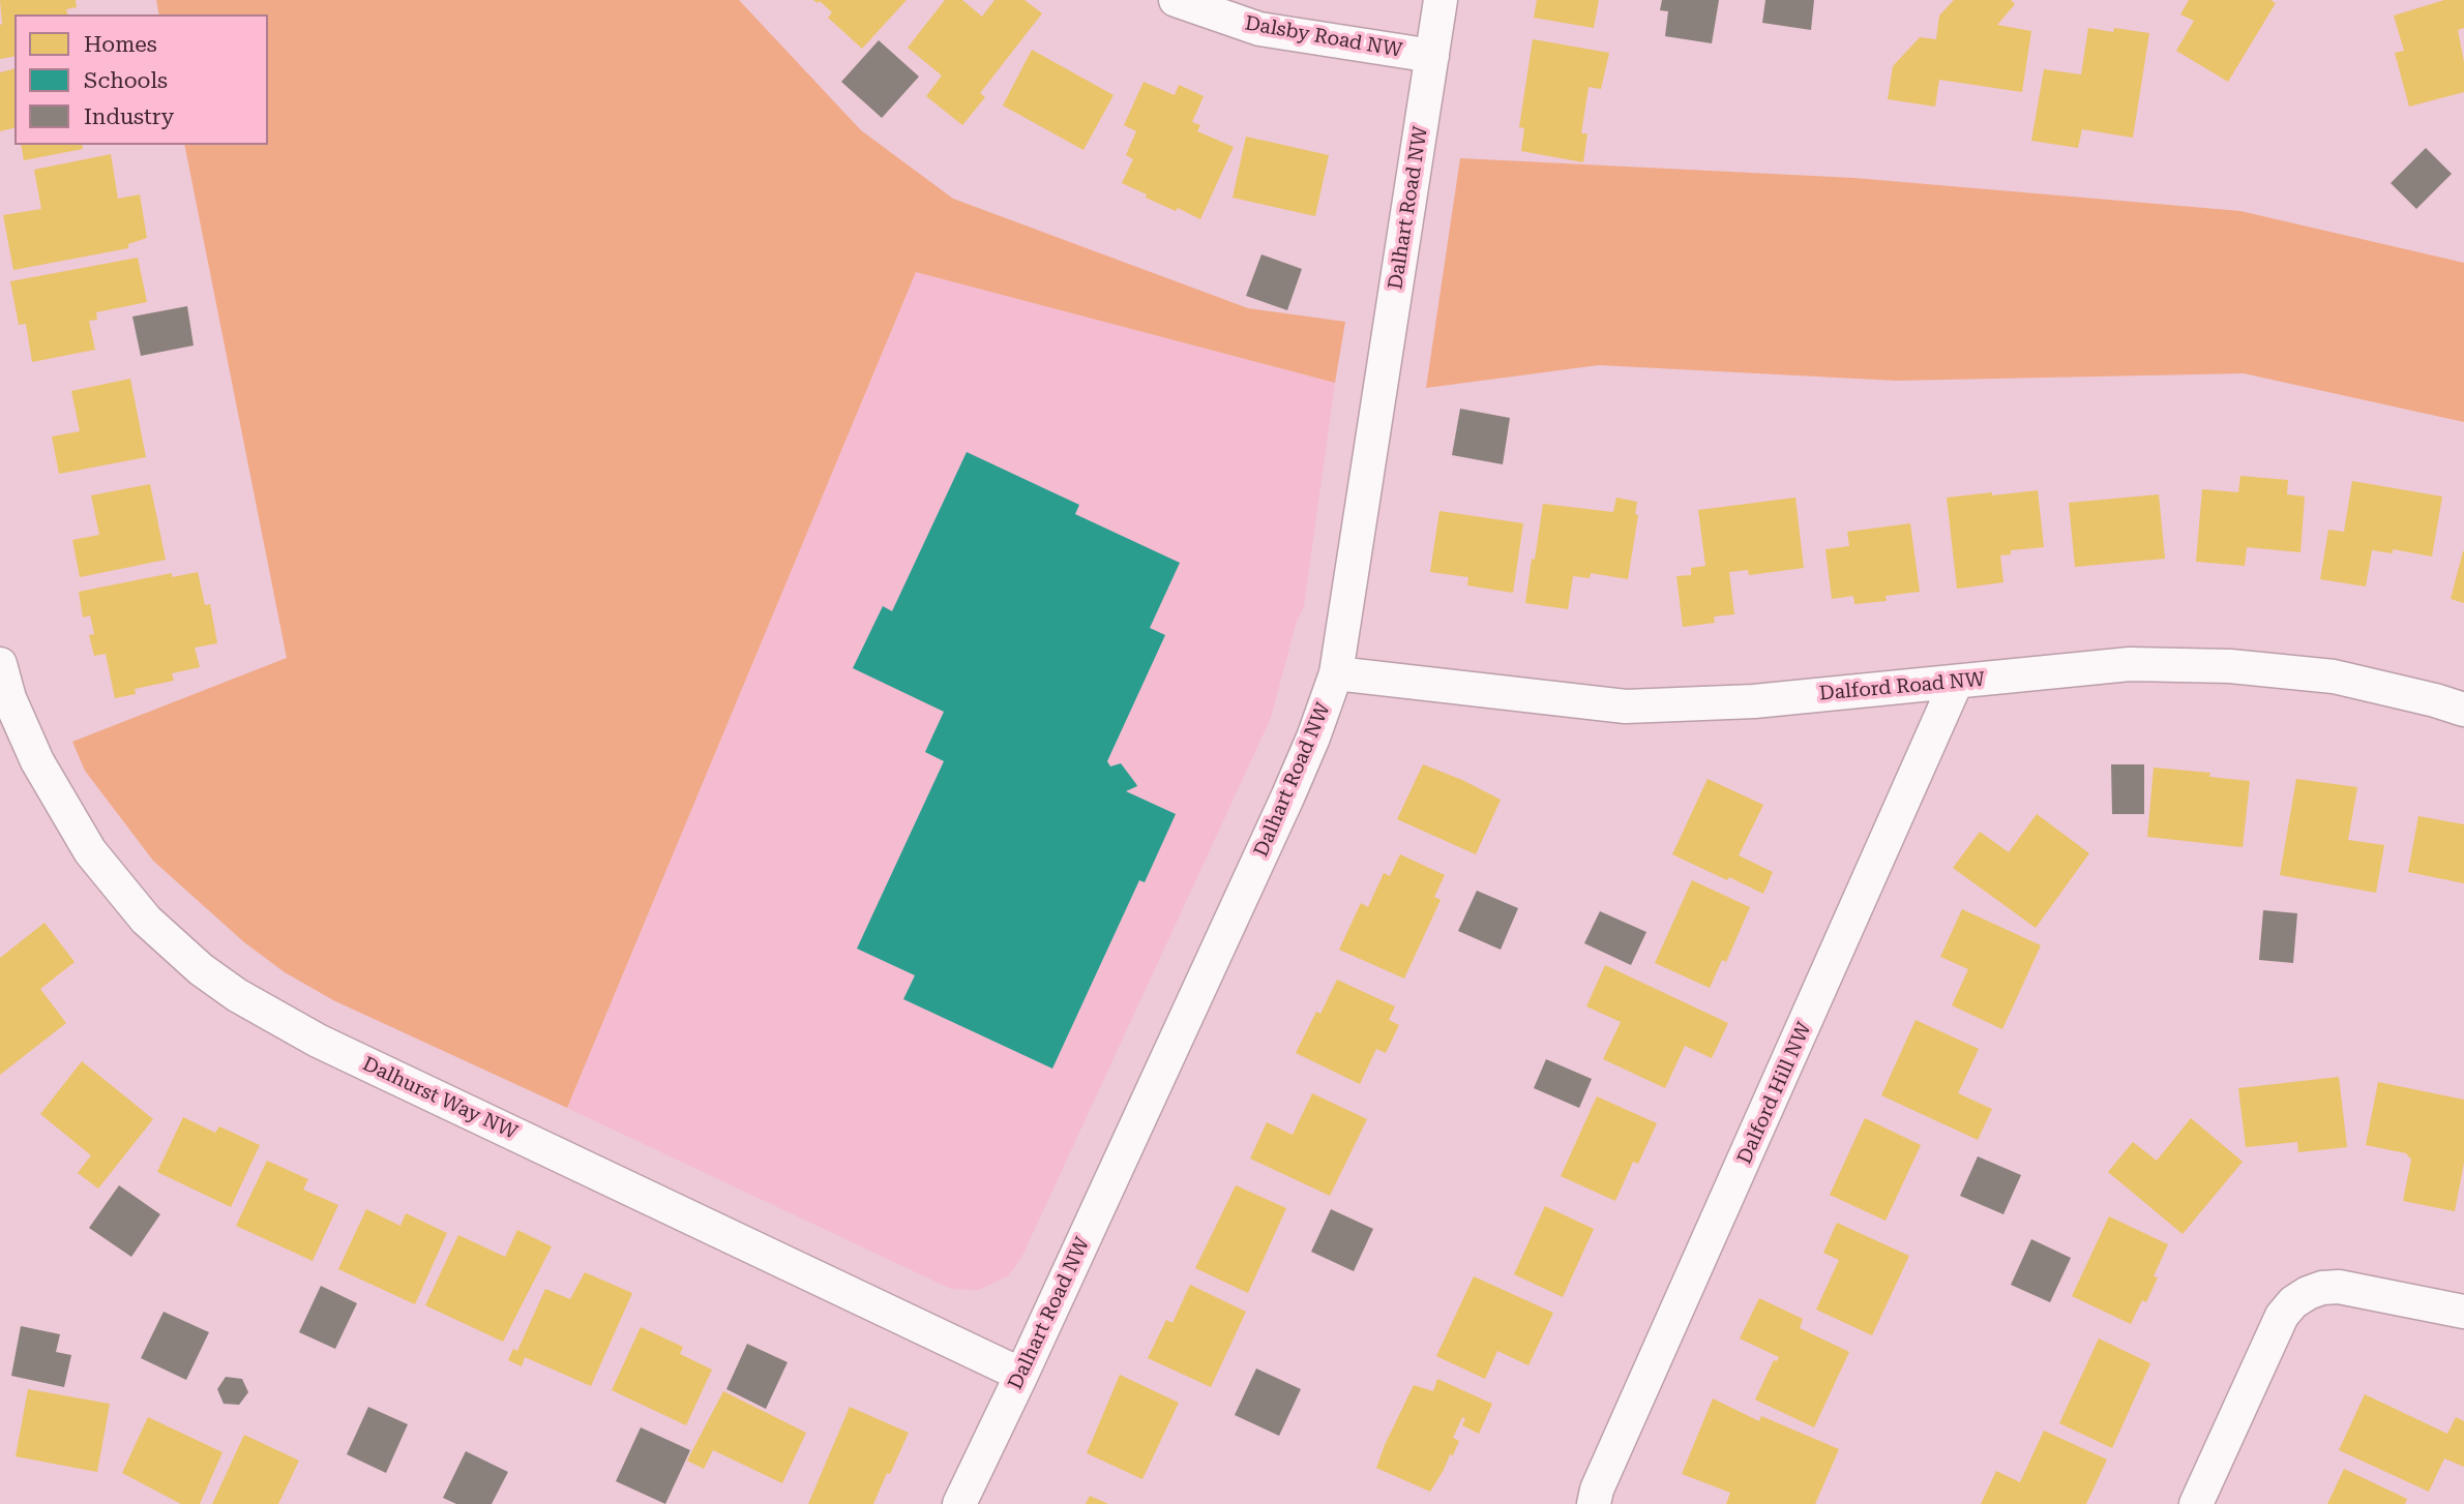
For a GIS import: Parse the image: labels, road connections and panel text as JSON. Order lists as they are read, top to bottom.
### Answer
{
  "streets": {
    "street": [
      "Dalsby Road NW",
      "Dalhart Road NW",
      "Dalford Road NW",
      "Dalford Hill NW",
      "Dalhurst Way NW"
    ]
  },
  "crossings": [
    ["Dalsby Road NW", "Dalhart Road NW"],
    ["Dalhart Road NW", "Dalford Road NW"],
    ["Dalhart Road NW", "Dalhurst Way NW"],
    ["Dalford Road NW", "Dalford Hill NW"]
  ],
  "legend": ["Homes", "Schools", "Industry"]
}
